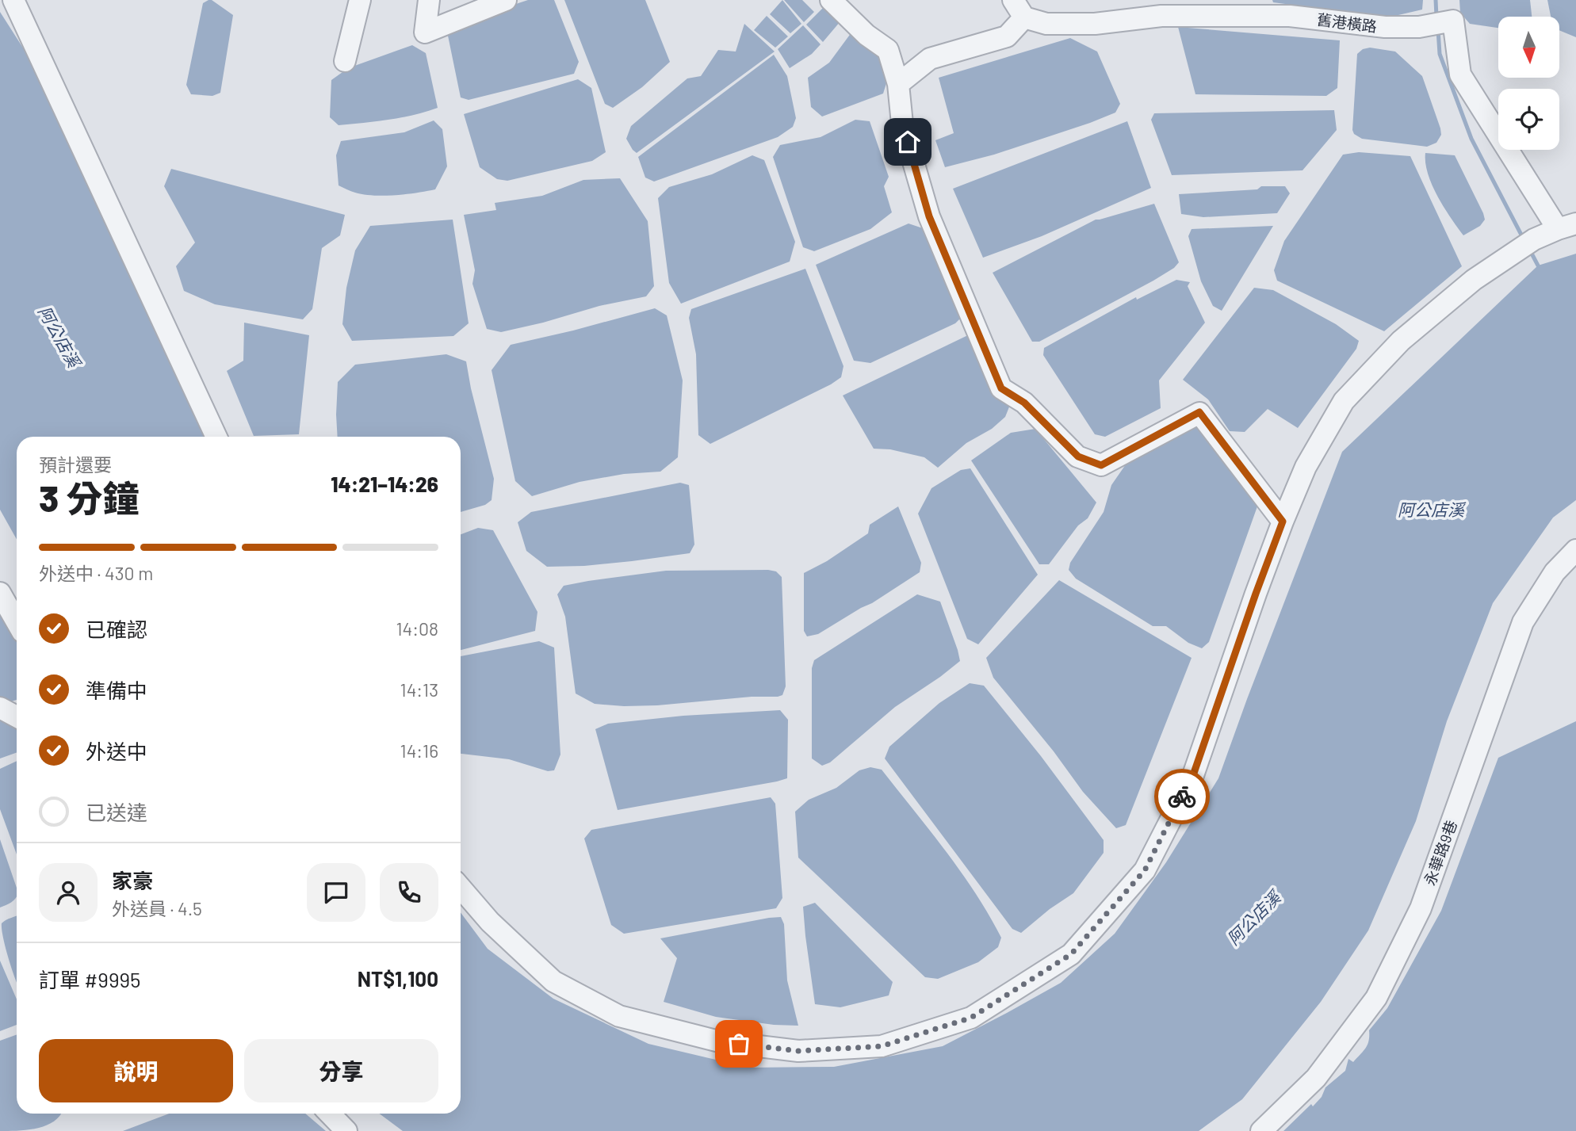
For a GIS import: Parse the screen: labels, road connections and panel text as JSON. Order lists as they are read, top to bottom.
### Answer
{
  "streets": {
    "street": ["舊港橫路", "永華路9巷"]
  },
  "water": ["阿公店溪"],
  "north": "bottom",
  "page": {
    "heading": ["3 分鐘", "預計還要", "14:21–14:26"],
    "panel": [
      "家豪",
      "外送員 · 4.5",
      "訂單 #9995",
      "NT$1,100"
    ],
    "bar": "外送中 · 430 m",
    "list": [
      ["已確認", "14:08"],
      ["準備中", "14:13"],
      ["外送中", "14:16"],
      "已送達"
    ],
    "buttons": ["說明", "分享"]
  }
}
